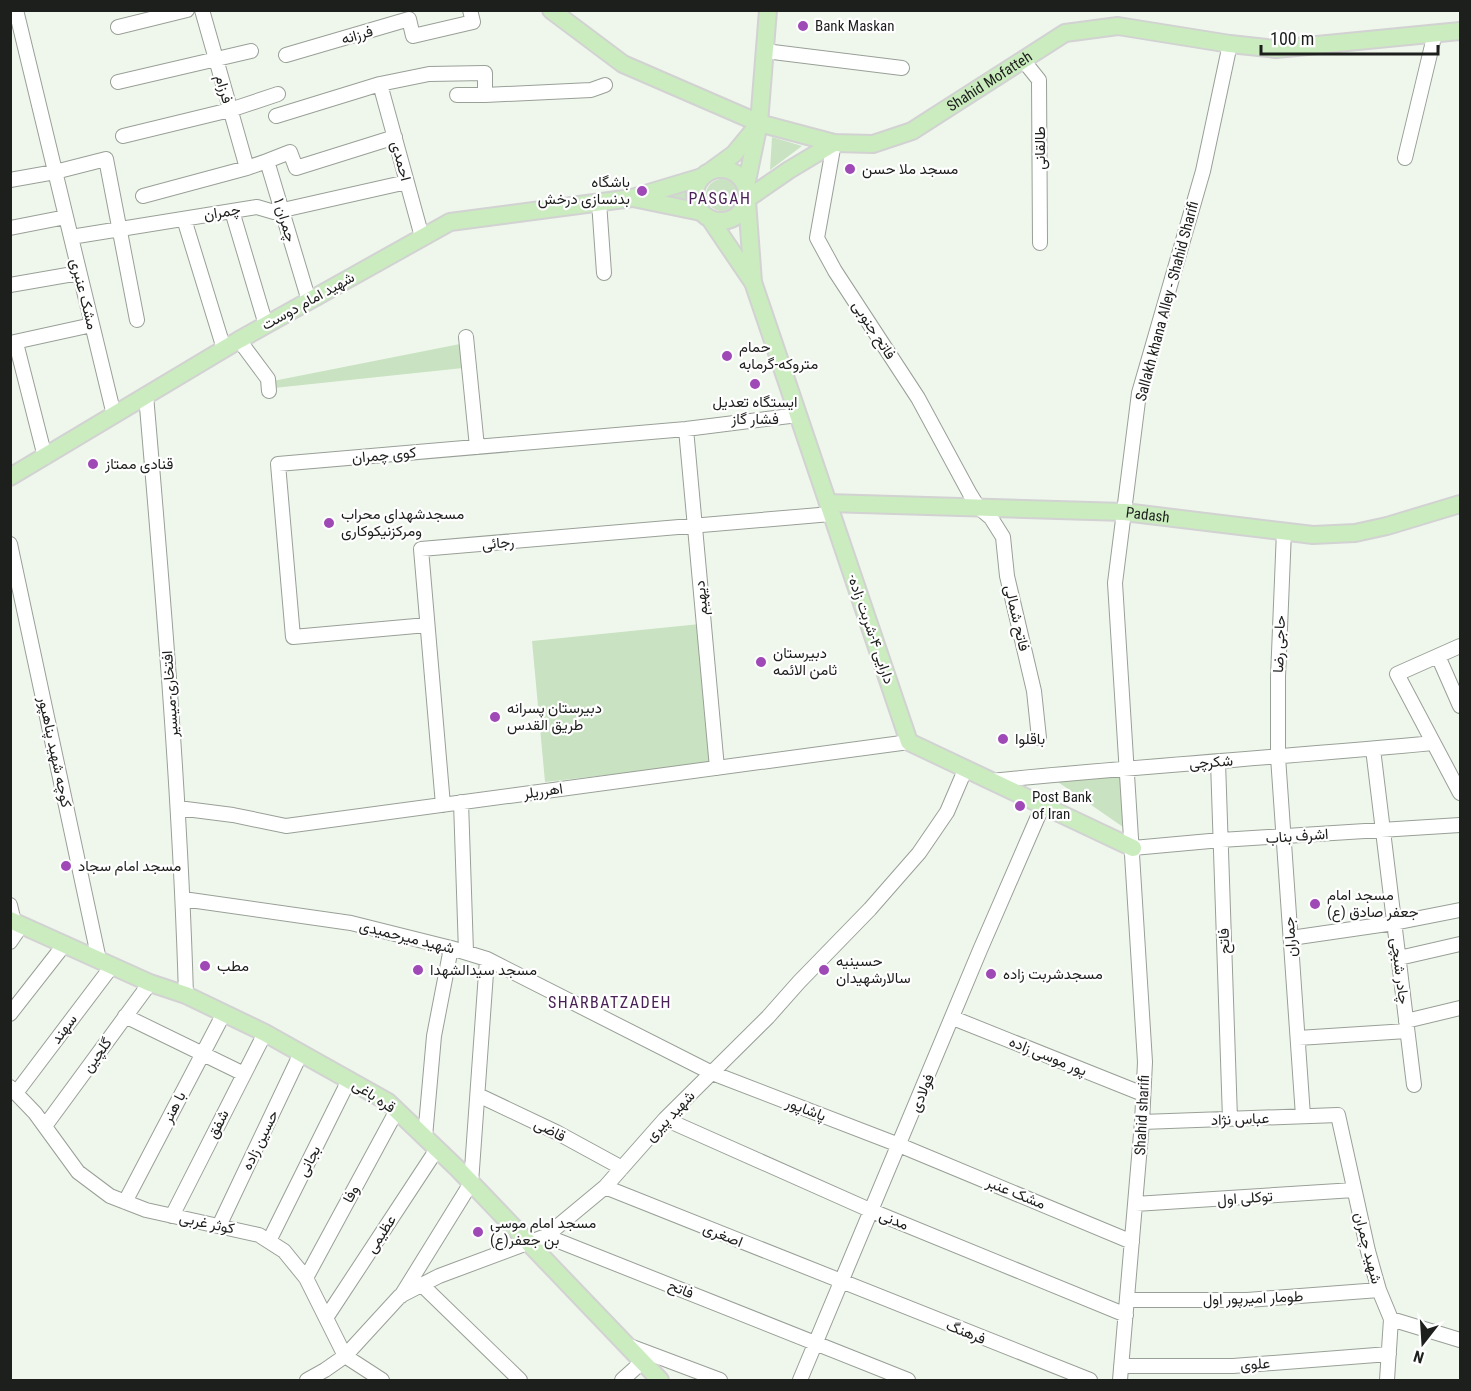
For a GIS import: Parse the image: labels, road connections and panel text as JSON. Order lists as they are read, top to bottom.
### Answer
{
  "streets": {
    "main road": [
      "Shahid Mofatteh",
      "شهید امام دوست",
      "Padash",
      "-دارایی ۴-شربت زاده",
      "قره باغی"
    ],
    "street": [
      "فرزانه",
      "فرزام",
      "طالقانی",
      "احمدی",
      "چمران",
      "چمران ۱",
      "مشک عنبری",
      "Sallakh khana Alley - Shahid Sharifi",
      "فاتح جنوبی",
      "کوی چمران",
      "رجائی",
      "دیهیم",
      "فاتح شمالی",
      "حاجی رضا",
      "افتخاری-میسیر",
      "کوچه شهید پناهپور",
      "شکرچی",
      "اهرریلر",
      "اشرف بناب",
      "شهید میرحمیدی",
      "جماران",
      "فاتح",
      "چادر شبچی",
      "سهند",
      "گلچین",
      "پور موسی زاده",
      "فولادی",
      "با هنر",
      "پاشاپور",
      "Shahid sharifi",
      "شهید پیری",
      "عباس نژاد",
      "شفق",
      "قاضی",
      "حسین زاده",
      "بجانی",
      "مشک عنبر",
      "وفا",
      "توکلی اول",
      "مدنی",
      "کوثر غربی",
      "عظیمی",
      "اصغری",
      "شهید چمران",
      "طومار امیرپور اول",
      "فرهنگ",
      "علوی"
    ]
  },
  "crossings": [
    ["Shahid Mofatteh", "طالقانی"],
    ["Shahid Mofatteh", "Sallakh khana Alley - Shahid Sharifi"],
    ["Shahid Mofatteh", "فاتح جنوبی"],
    ["احمدی", "چمران"],
    ["احمدی", "شهید امام دوست"],
    ["چمران", "چمران ۱"],
    ["چمران", "مشک عنبری"],
    ["چمران ۱", "شهید امام دوست"],
    ["مشک عنبری", "شهید امام دوست"],
    ["شهید امام دوست", "افتخاری-میسیر"],
    ["Sallakh khana Alley - Shahid Sharifi", "Padash"],
    ["Sallakh khana Alley - Shahid Sharifi", "شکرچی"],
    ["Sallakh khana Alley - Shahid Sharifi", "اشرف بناب"],
    ["Sallakh khana Alley - Shahid Sharifi", "Shahid sharifi"],
    ["فاتح جنوبی", "Padash"],
    ["فاتح جنوبی", "فاتح شمالی"],
    ["کوی چمران", "رجائی"],
    ["کوی چمران", "دیهیم"],
    ["کوی چمران", "-دارایی ۴-شربت زاده"],
    ["Padash", "رجائی"],
    ["Padash", "فاتح شمالی"],
    ["Padash", "-دارایی ۴-شربت زاده"],
    ["Padash", "حاجی رضا"],
    ["رجائی", "دیهیم"],
    ["رجائی", "-دارایی ۴-شربت زاده"],
    ["رجائی", "اهرریلر"],
    ["دیهیم", "اهرریلر"],
    ["-دارایی ۴-شربت زاده", "اهرریلر"],
    ["حاجی رضا", "شکرچی"],
    ["حاجی رضا", "جماران"],
    ["افتخاری-میسیر", "اهرریلر"],
    ["افتخاری-میسیر", "شهید میرحمیدی"],
    ["افتخاری-میسیر", "قره باغی"],
    ["کوچه شهید پناهپور", "سهند"],
    ["کوچه شهید پناهپور", "قره باغی"],
    ["شکرچی", "جماران"],
    ["شکرچی", "فاتح"],
    ["شکرچی", "چادر شبچی"],
    ["اشرف بناب", "جماران"],
    ["اشرف بناب", "فاتح"],
    ["اشرف بناب", "چادر شبچی"],
    ["اشرف بناب", "Shahid sharifi"],
    ["شهید میرحمیدی", "پاشاپور"],
    ["شهید میرحمیدی", "شهید پیری"],
    ["شهید میرحمیدی", "عظیمی"],
    ["جماران", "عباس نژاد"],
    ["فاتح", "فولادی"],
    ["فاتح", "شهید پیری"],
    ["فاتح", "عباس نژاد"],
    ["سهند", "قره باغی"],
    ["سهند", "کوثر غربی"],
    ["گلچین", "قره باغی"],
    ["گلچین", "کوثر غربی"],
    ["پور موسی زاده", "فولادی"],
    ["پور موسی زاده", "Shahid sharifi"],
    ["فولادی", "پاشاپور"],
    ["فولادی", "مشک عنبر"],
    ["فولادی", "مدنی"],
    ["فولادی", "اصغری"],
    ["فولادی", "فرهنگ"],
    ["قره باغی", "با هنر"],
    ["قره باغی", "شهید پیری"],
    ["قره باغی", "شفق"],
    ["قره باغی", "حسین زاده"],
    ["قره باغی", "بجانی"],
    ["قره باغی", "وفا"],
    ["قره باغی", "عظیمی"],
    ["با هنر", "کوثر غربی"],
    ["پاشاپور", "شهید پیری"],
    ["پاشاپور", "مشک عنبر"],
    ["Shahid sharifi", "عباس نژاد"],
    ["Shahid sharifi", "مشک عنبر"],
    ["Shahid sharifi", "توکلی اول"],
    ["Shahid sharifi", "مدنی"],
    ["Shahid sharifi", "طومار امیرپور اول"],
    ["Shahid sharifi", "علوی"],
    ["شهید پیری", "قاضی"],
    ["شهید پیری", "مدنی"],
    ["شهید پیری", "کوثر غربی"],
    ["شهید پیری", "اصغری"],
    ["عباس نژاد", "شهید چمران"],
    ["شفق", "کوثر غربی"],
    ["حسین زاده", "کوثر غربی"],
    ["بجانی", "کوثر غربی"],
    ["وفا", "کوثر غربی"],
    ["توکلی اول", "شهید چمران"],
    ["کوثر غربی", "عظیمی"],
    ["اصغری", "فرهنگ"],
    ["شهید چمران", "طومار امیرپور اول"],
    ["شهید چمران", "علوی"]
  ],
  "districts": ["PASGAH", "SHARBATZADEH"],
  "places": [
    "Bank Maskan",
    "مسجد ملا حسن",
    "باشگاه بدنسازی درخش",
    "حمام متروکه-گرمابه",
    "ایستگاه تعدیل فشار گاز",
    "قنادی ممتاز",
    "مسجدشهدای محراب ومرکزنیکوکاری",
    "دبیرستان ثامن الائمه",
    "دبیرستان پسرانه طریق القدس",
    "باقلوا",
    "Post Bank of Iran",
    "مسجد امام سجاد",
    "مسجد امام جعفر صادق (ع)",
    "مطب",
    "مسجد سیدالشهدا",
    "حسینیه سالارشهیدان",
    "مسجدشربت زاده",
    "مسجد امام موسی بن جعفر(ع)"
  ],
  "scale_bar": "100 m",
  "north": "bottom"
}
